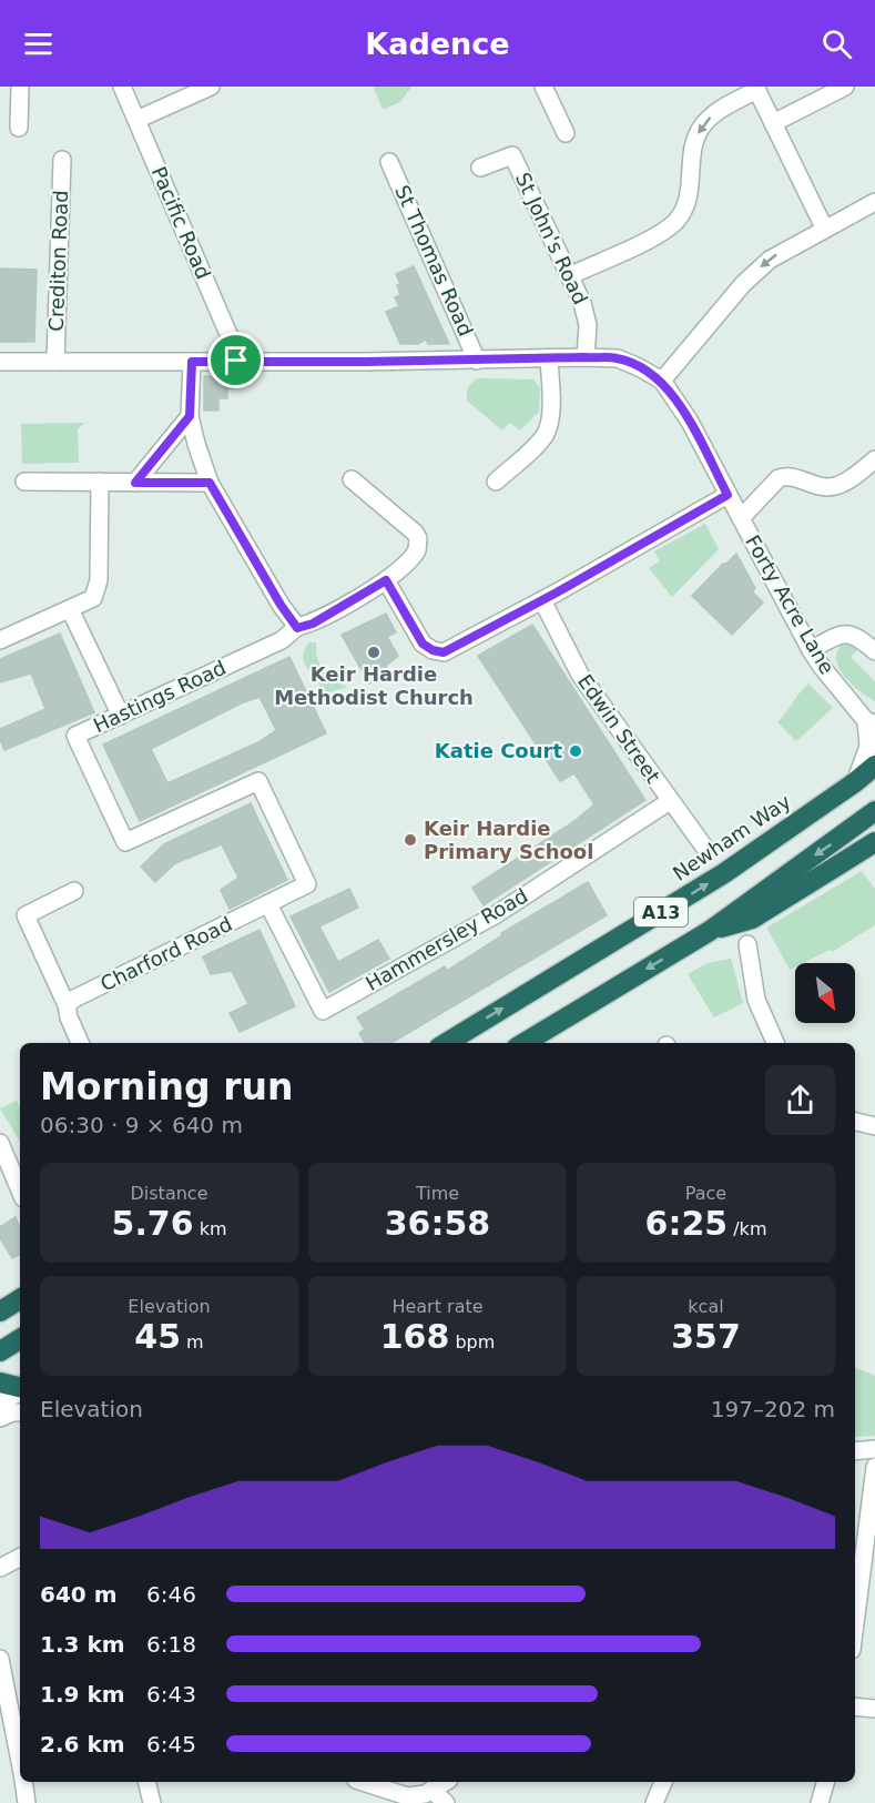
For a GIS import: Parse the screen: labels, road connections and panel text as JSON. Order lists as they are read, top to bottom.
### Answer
{
  "streets": {
    "highway": ["Newham Way", "A13"],
    "street": [
      "Pacific Road",
      "St John's Road",
      "Crediton Road",
      "St Thomas Road",
      "Forty Acre Lane",
      "Hastings Road",
      "Edwin Street",
      "Hammersley Road",
      "Charford Road"
    ]
  },
  "crossings": [
    ["Forty Acre Lane", "Newham Way"],
    ["Hastings Road", "Charford Road"],
    ["Edwin Street", "Hammersley Road"],
    ["Hammersley Road", "Charford Road"]
  ],
  "places": ["Keir Hardie Methodist Church", "Katie Court", "Keir Hardie Primary School"],
  "north": "bottom right",
  "page": {
    "header": "Kadence",
    "heading": ["Morning run", "06:30 · 9 × 640 m"],
    "stats": [
      ["Distance", "5.76 km"],
      ["Time", "36:58"],
      ["Pace", "6:25 /km"],
      ["Elevation", "45 m"],
      ["Heart rate", "168 bpm"],
      ["kcal", "357"]
    ],
    "chart": ["Elevation", "197–202 m"],
    "list": [
      {
        "name": "640 m",
        "note": "6:46"
      },
      {
        "name": "1.3 km",
        "note": "6:18"
      },
      {
        "name": "1.9 km",
        "note": "6:43"
      },
      {
        "name": "2.6 km",
        "note": "6:45"
      }
    ]
  }
}
